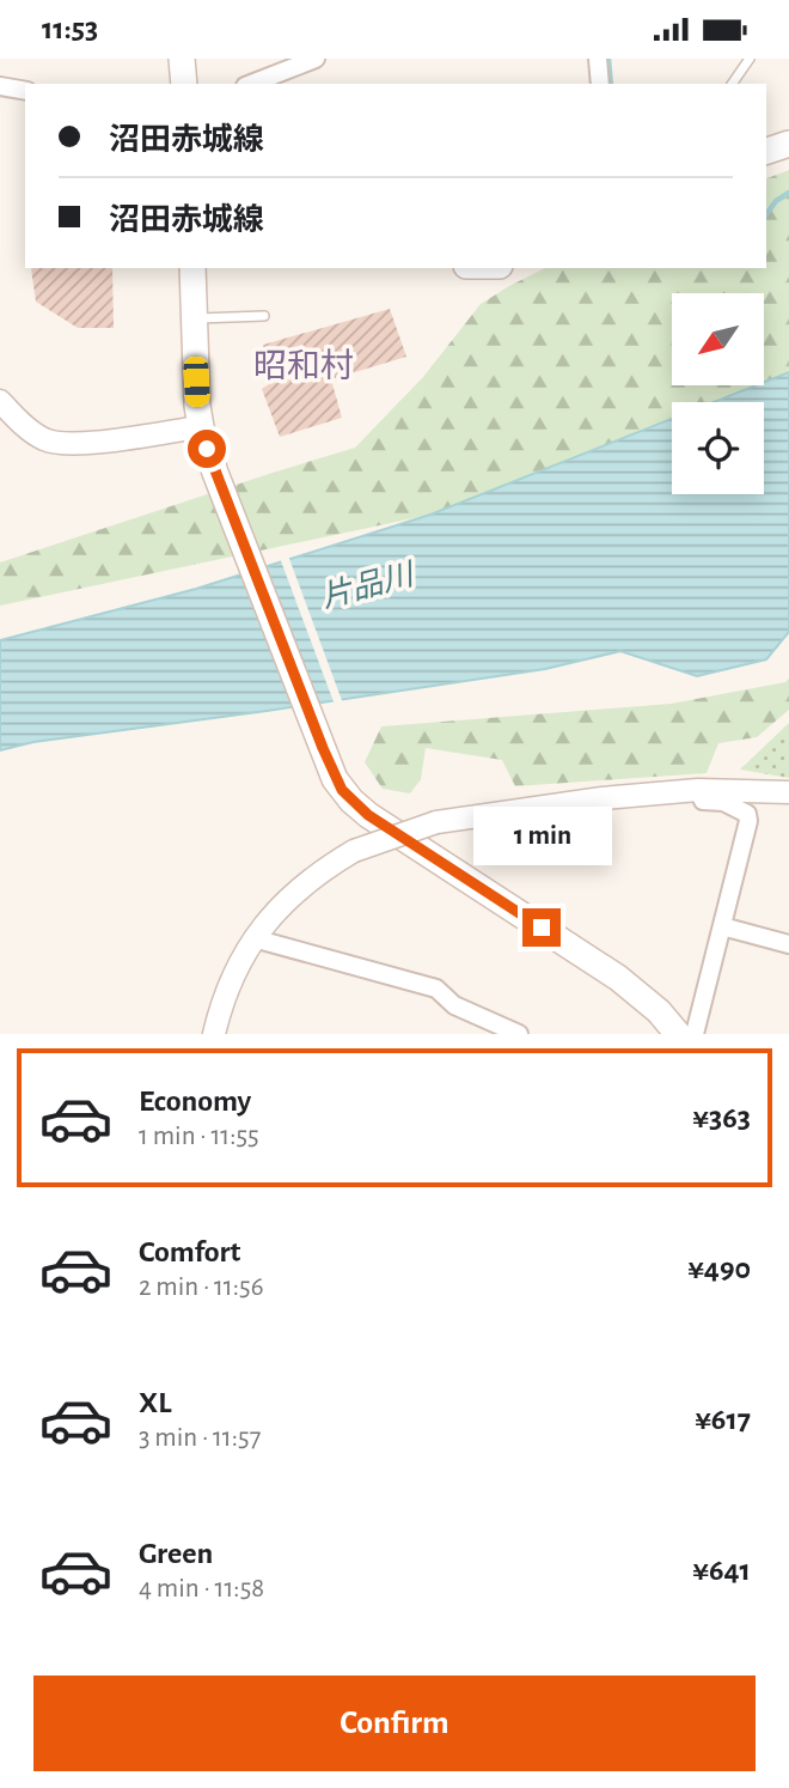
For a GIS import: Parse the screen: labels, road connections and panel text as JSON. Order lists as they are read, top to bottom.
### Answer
{
  "districts": ["昭和村"],
  "water": ["片品川"],
  "north": "bottom left",
  "page": {
    "status": "11:53",
    "banner": ["沼田赤城線", "沼田赤城線"],
    "bubble": "1 min",
    "list": [
      {
        "name": "Economy",
        "note": "1 min · 11:55",
        "value": "¥363"
      },
      {
        "name": "Comfort",
        "note": "2 min · 11:56",
        "value": "¥490"
      },
      {
        "name": "XL",
        "note": "3 min · 11:57",
        "value": "¥617"
      },
      {
        "name": "Green",
        "note": "4 min · 11:58",
        "value": "¥641"
      }
    ],
    "buttons": "Confirm"
  }
}
